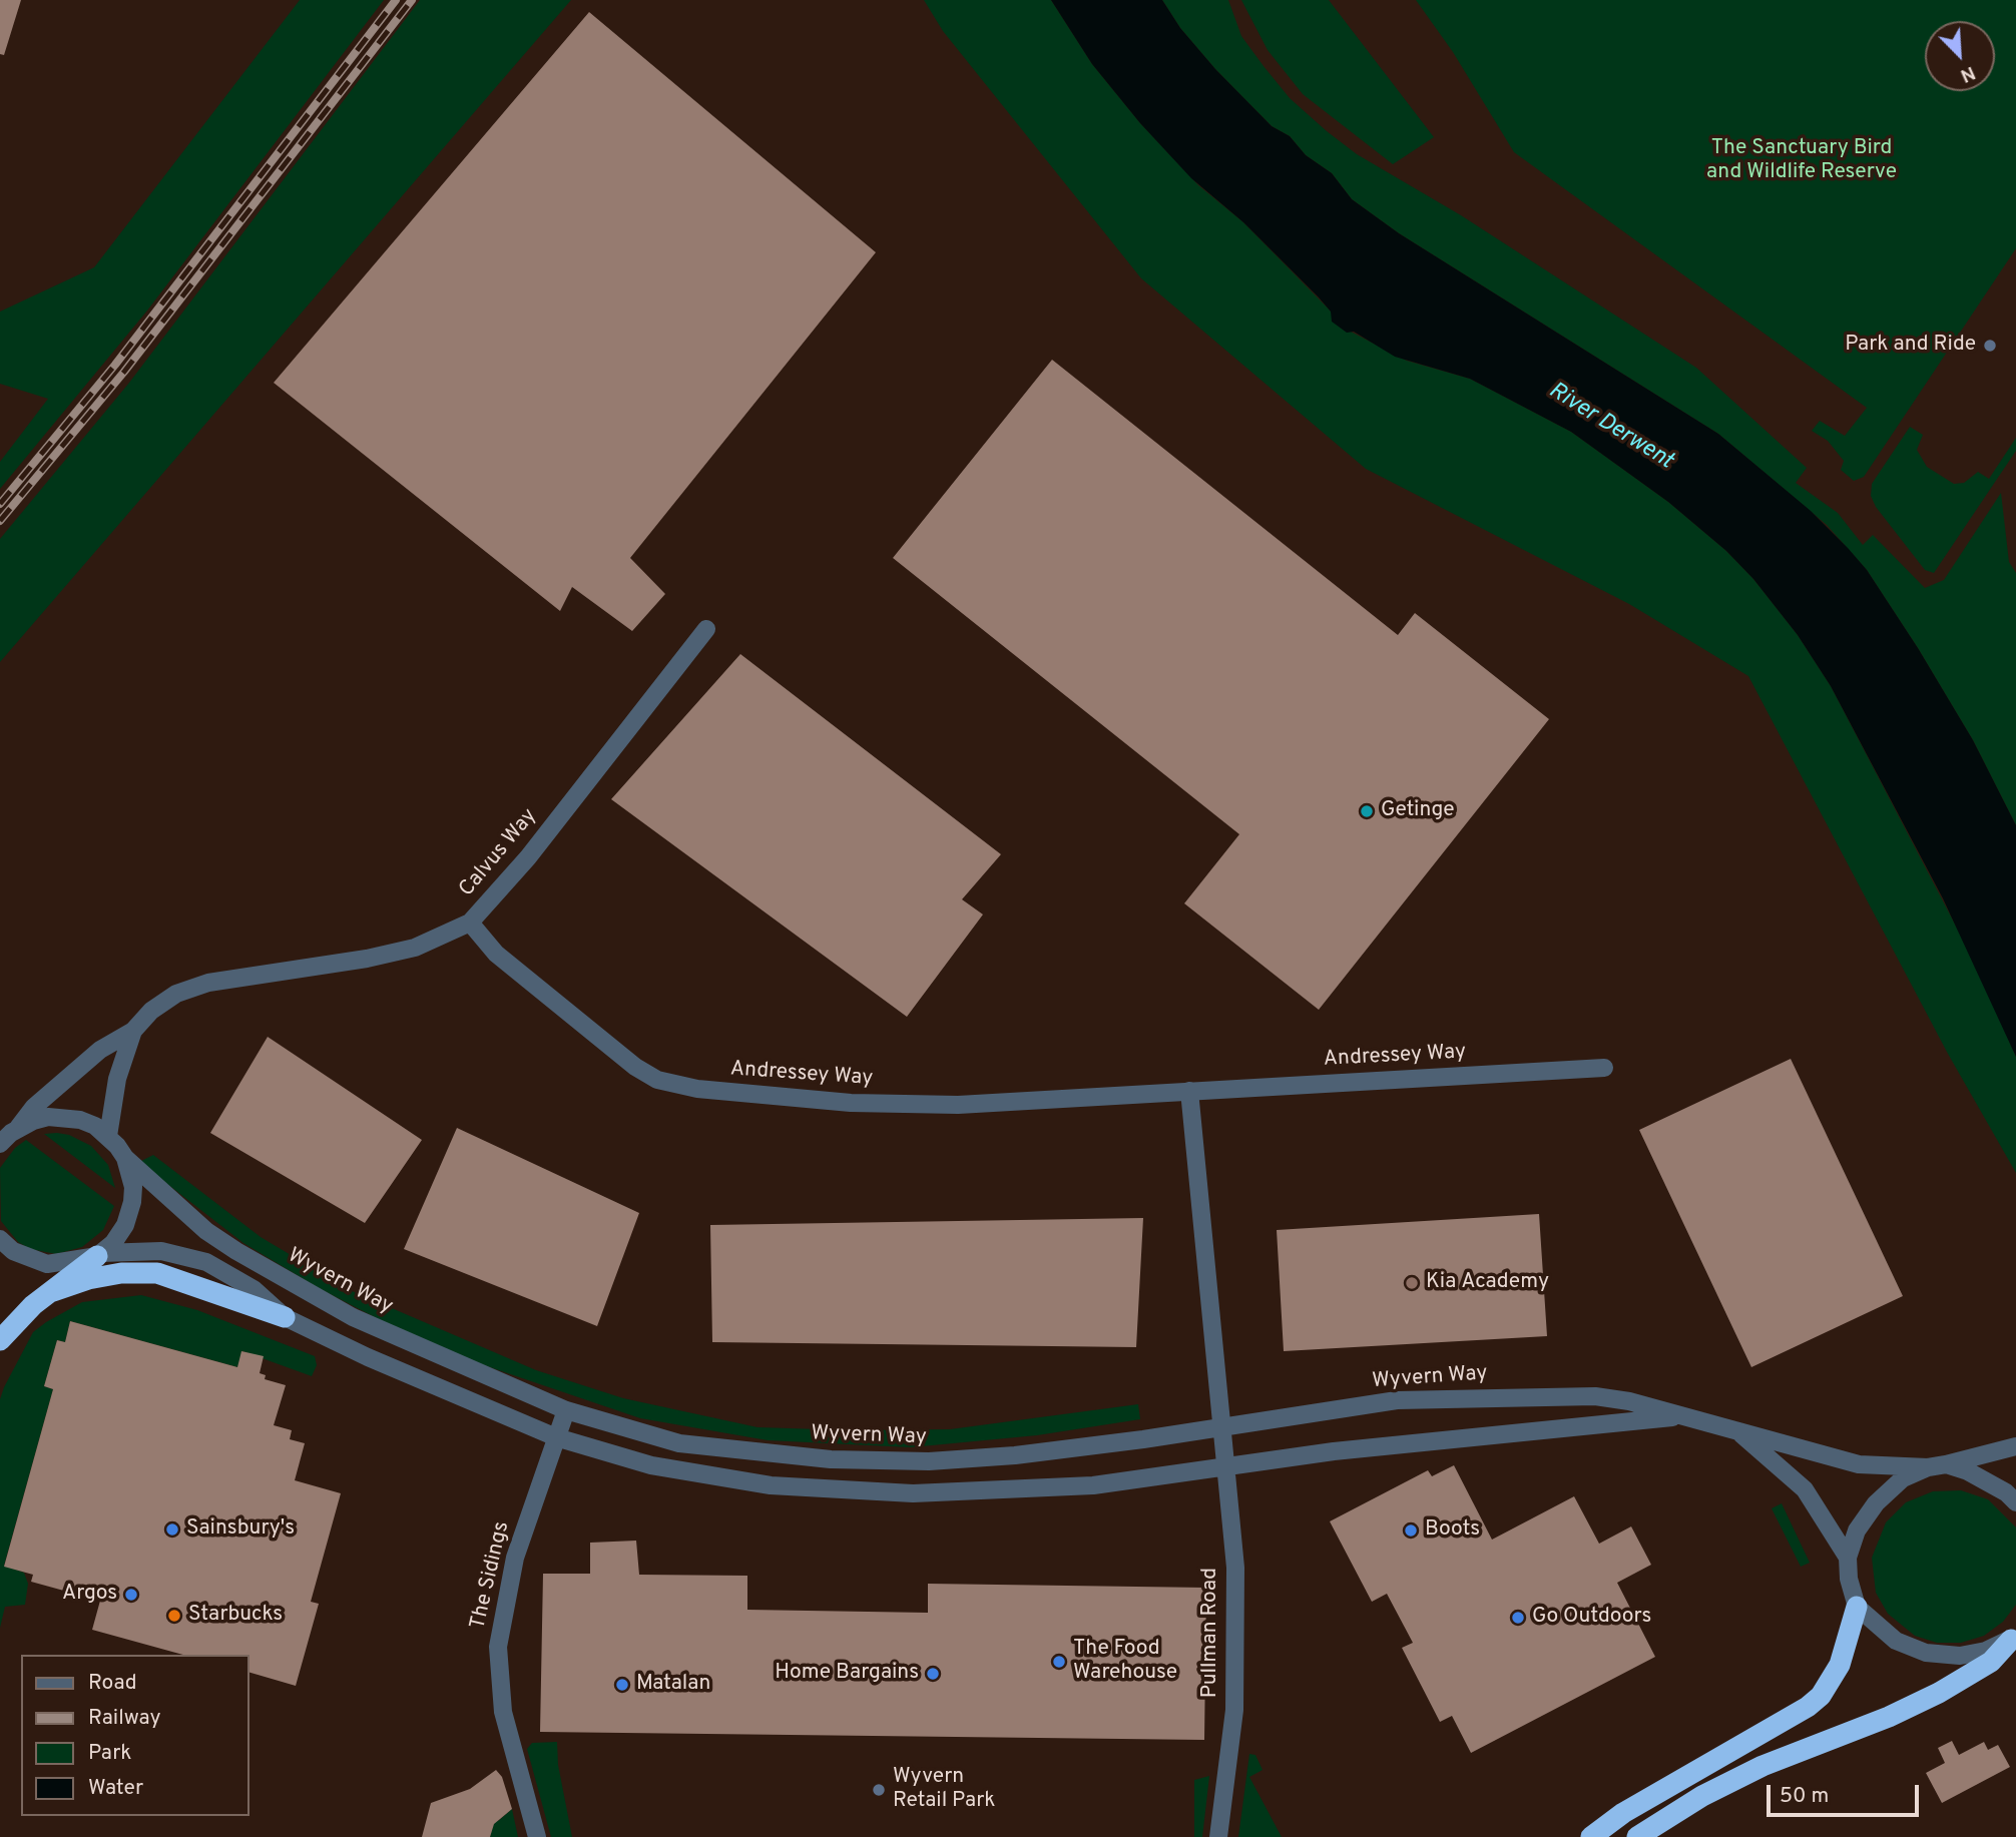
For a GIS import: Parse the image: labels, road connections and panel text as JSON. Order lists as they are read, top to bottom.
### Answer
{
  "streets": {
    "street": [
      "Calvus Way",
      "Andressey Way",
      "Wyvern Way",
      "The Sidings",
      "Pullman Road"
    ]
  },
  "crossings": [
    ["Calvus Way", "Andressey Way"],
    ["Wyvern Way", "The Sidings"],
    ["Wyvern Way", "Pullman Road"]
  ],
  "water": ["River Derwent"],
  "parks": ["The Sanctuary Bird and Wildlife Reserve"],
  "places": [
    "Park and Ride",
    "Getinge",
    "Kia Academy",
    "Sainsbury's",
    "Boots",
    "Argos",
    "Starbucks",
    "Go Outdoors",
    "The Food Warehouse",
    "Home Bargains",
    "Matalan",
    "Wyvern Retail Park"
  ],
  "legend": [
    "Road",
    "Railway",
    "Park",
    "Water"
  ],
  "scale_bar": "50 m",
  "north": "bottom right"
}
